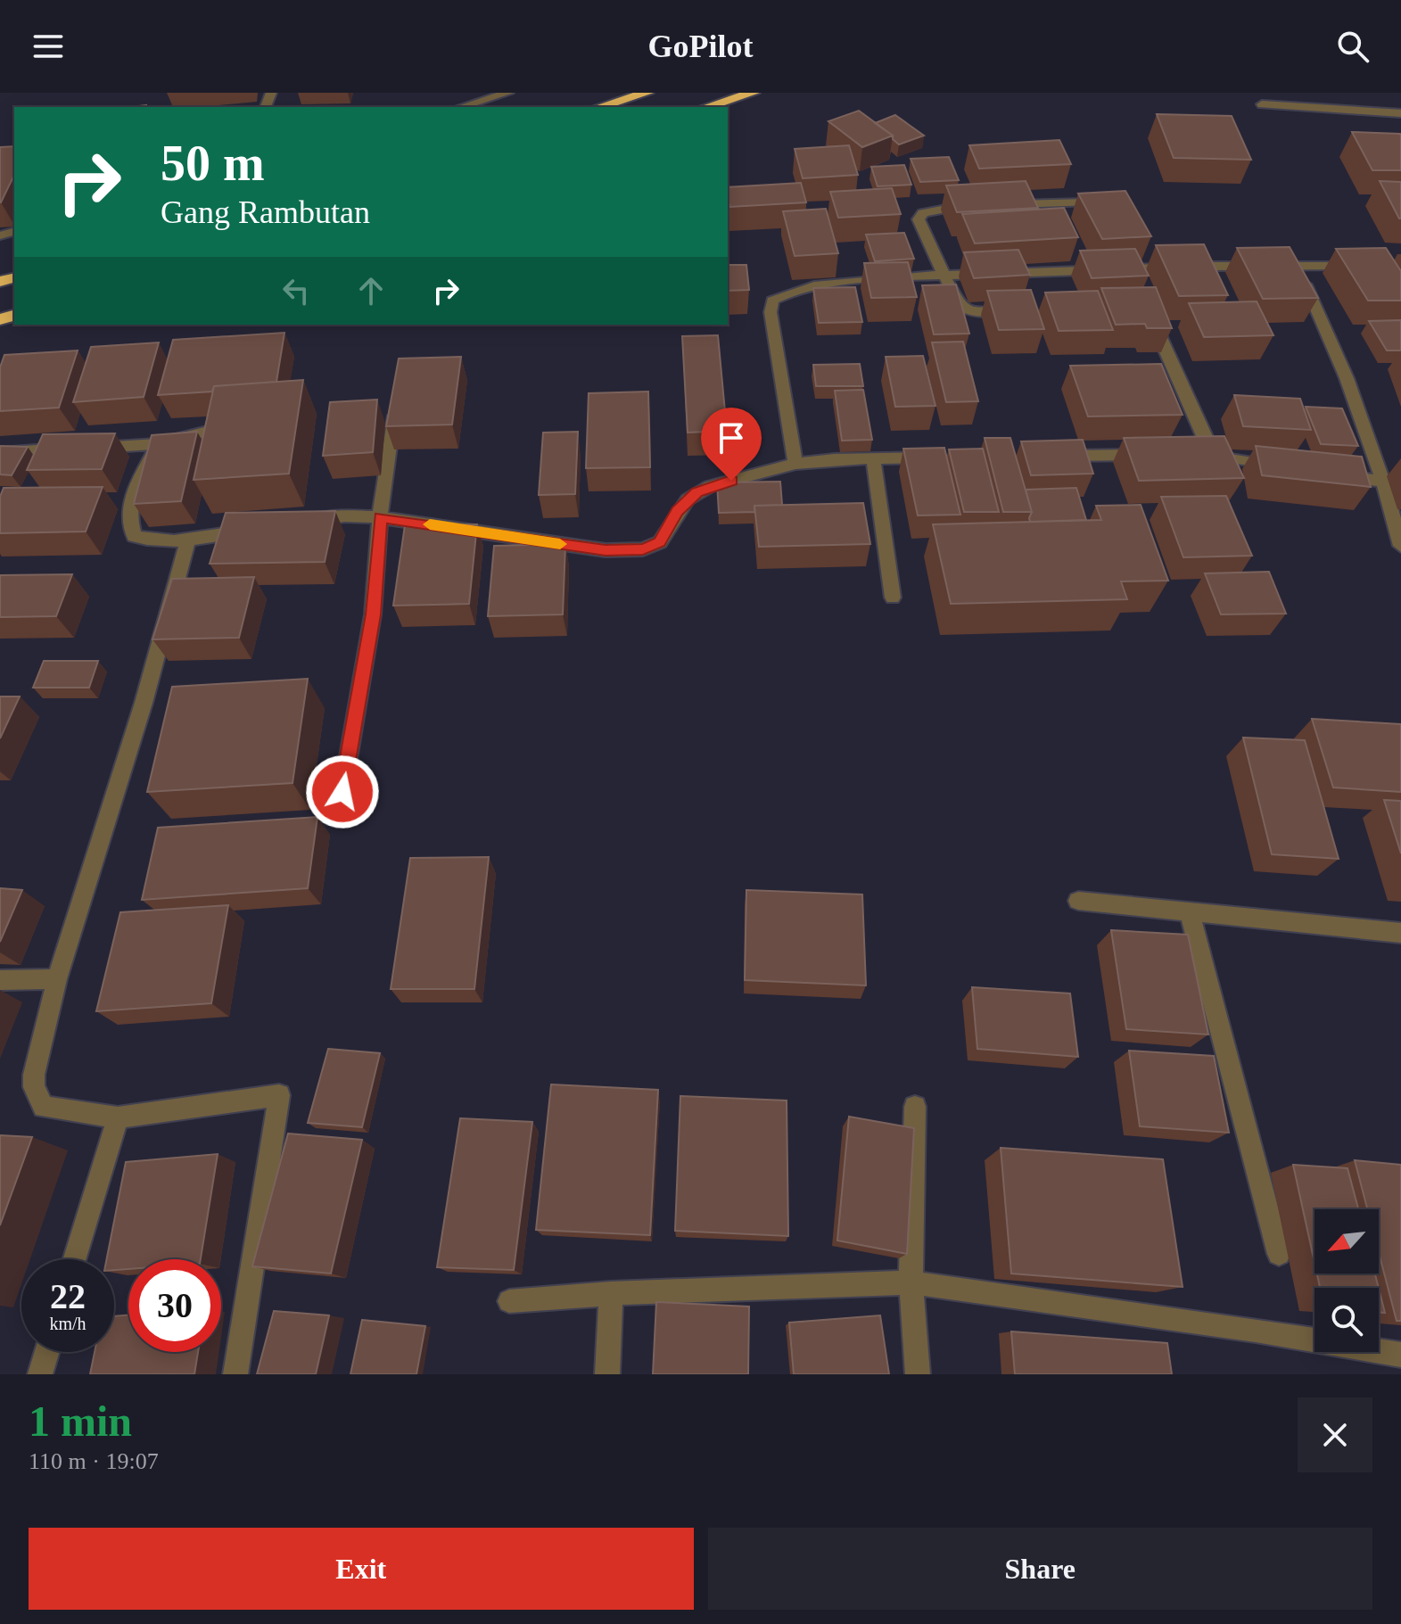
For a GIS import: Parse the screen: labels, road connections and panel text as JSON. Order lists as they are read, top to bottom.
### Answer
{
  "north": "bottom left",
  "page": {
    "header": "GoPilot",
    "turn": ["50 m", "Gang Rambutan"],
    "speed": "22 km/h",
    "limit": "30",
    "heading": ["1 min", "110 m · 19:07"],
    "buttons": ["Exit", "Share"]
  }
}
